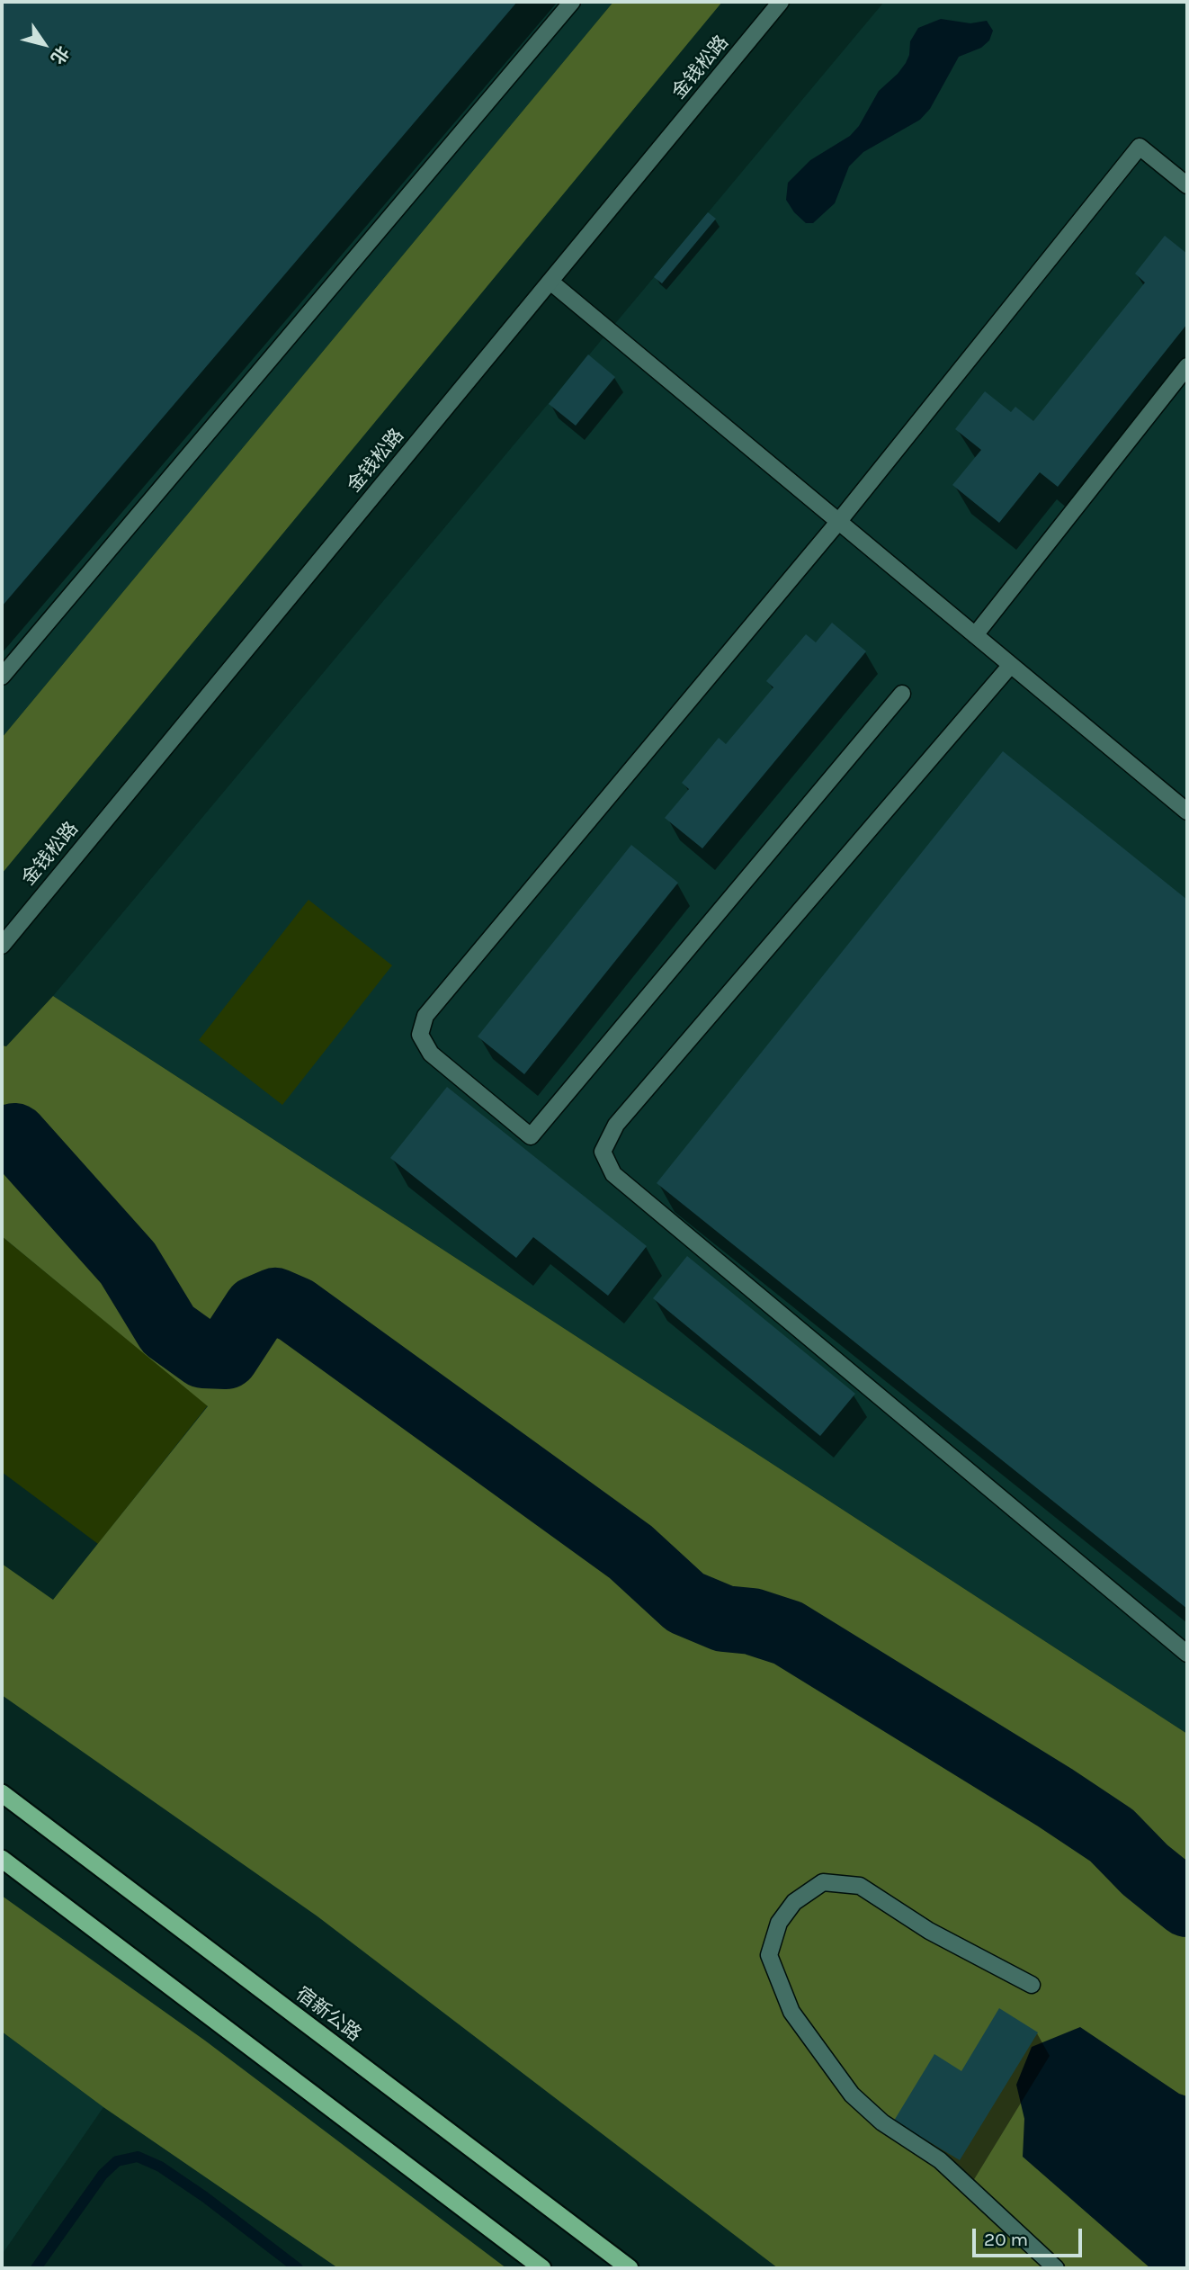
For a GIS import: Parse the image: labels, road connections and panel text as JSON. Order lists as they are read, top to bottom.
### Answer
{
  "streets": {
    "highway": ["宿新公路"],
    "street": ["金钱松路"]
  },
  "scale_bar": "20 m",
  "north": "bottom right"
}
